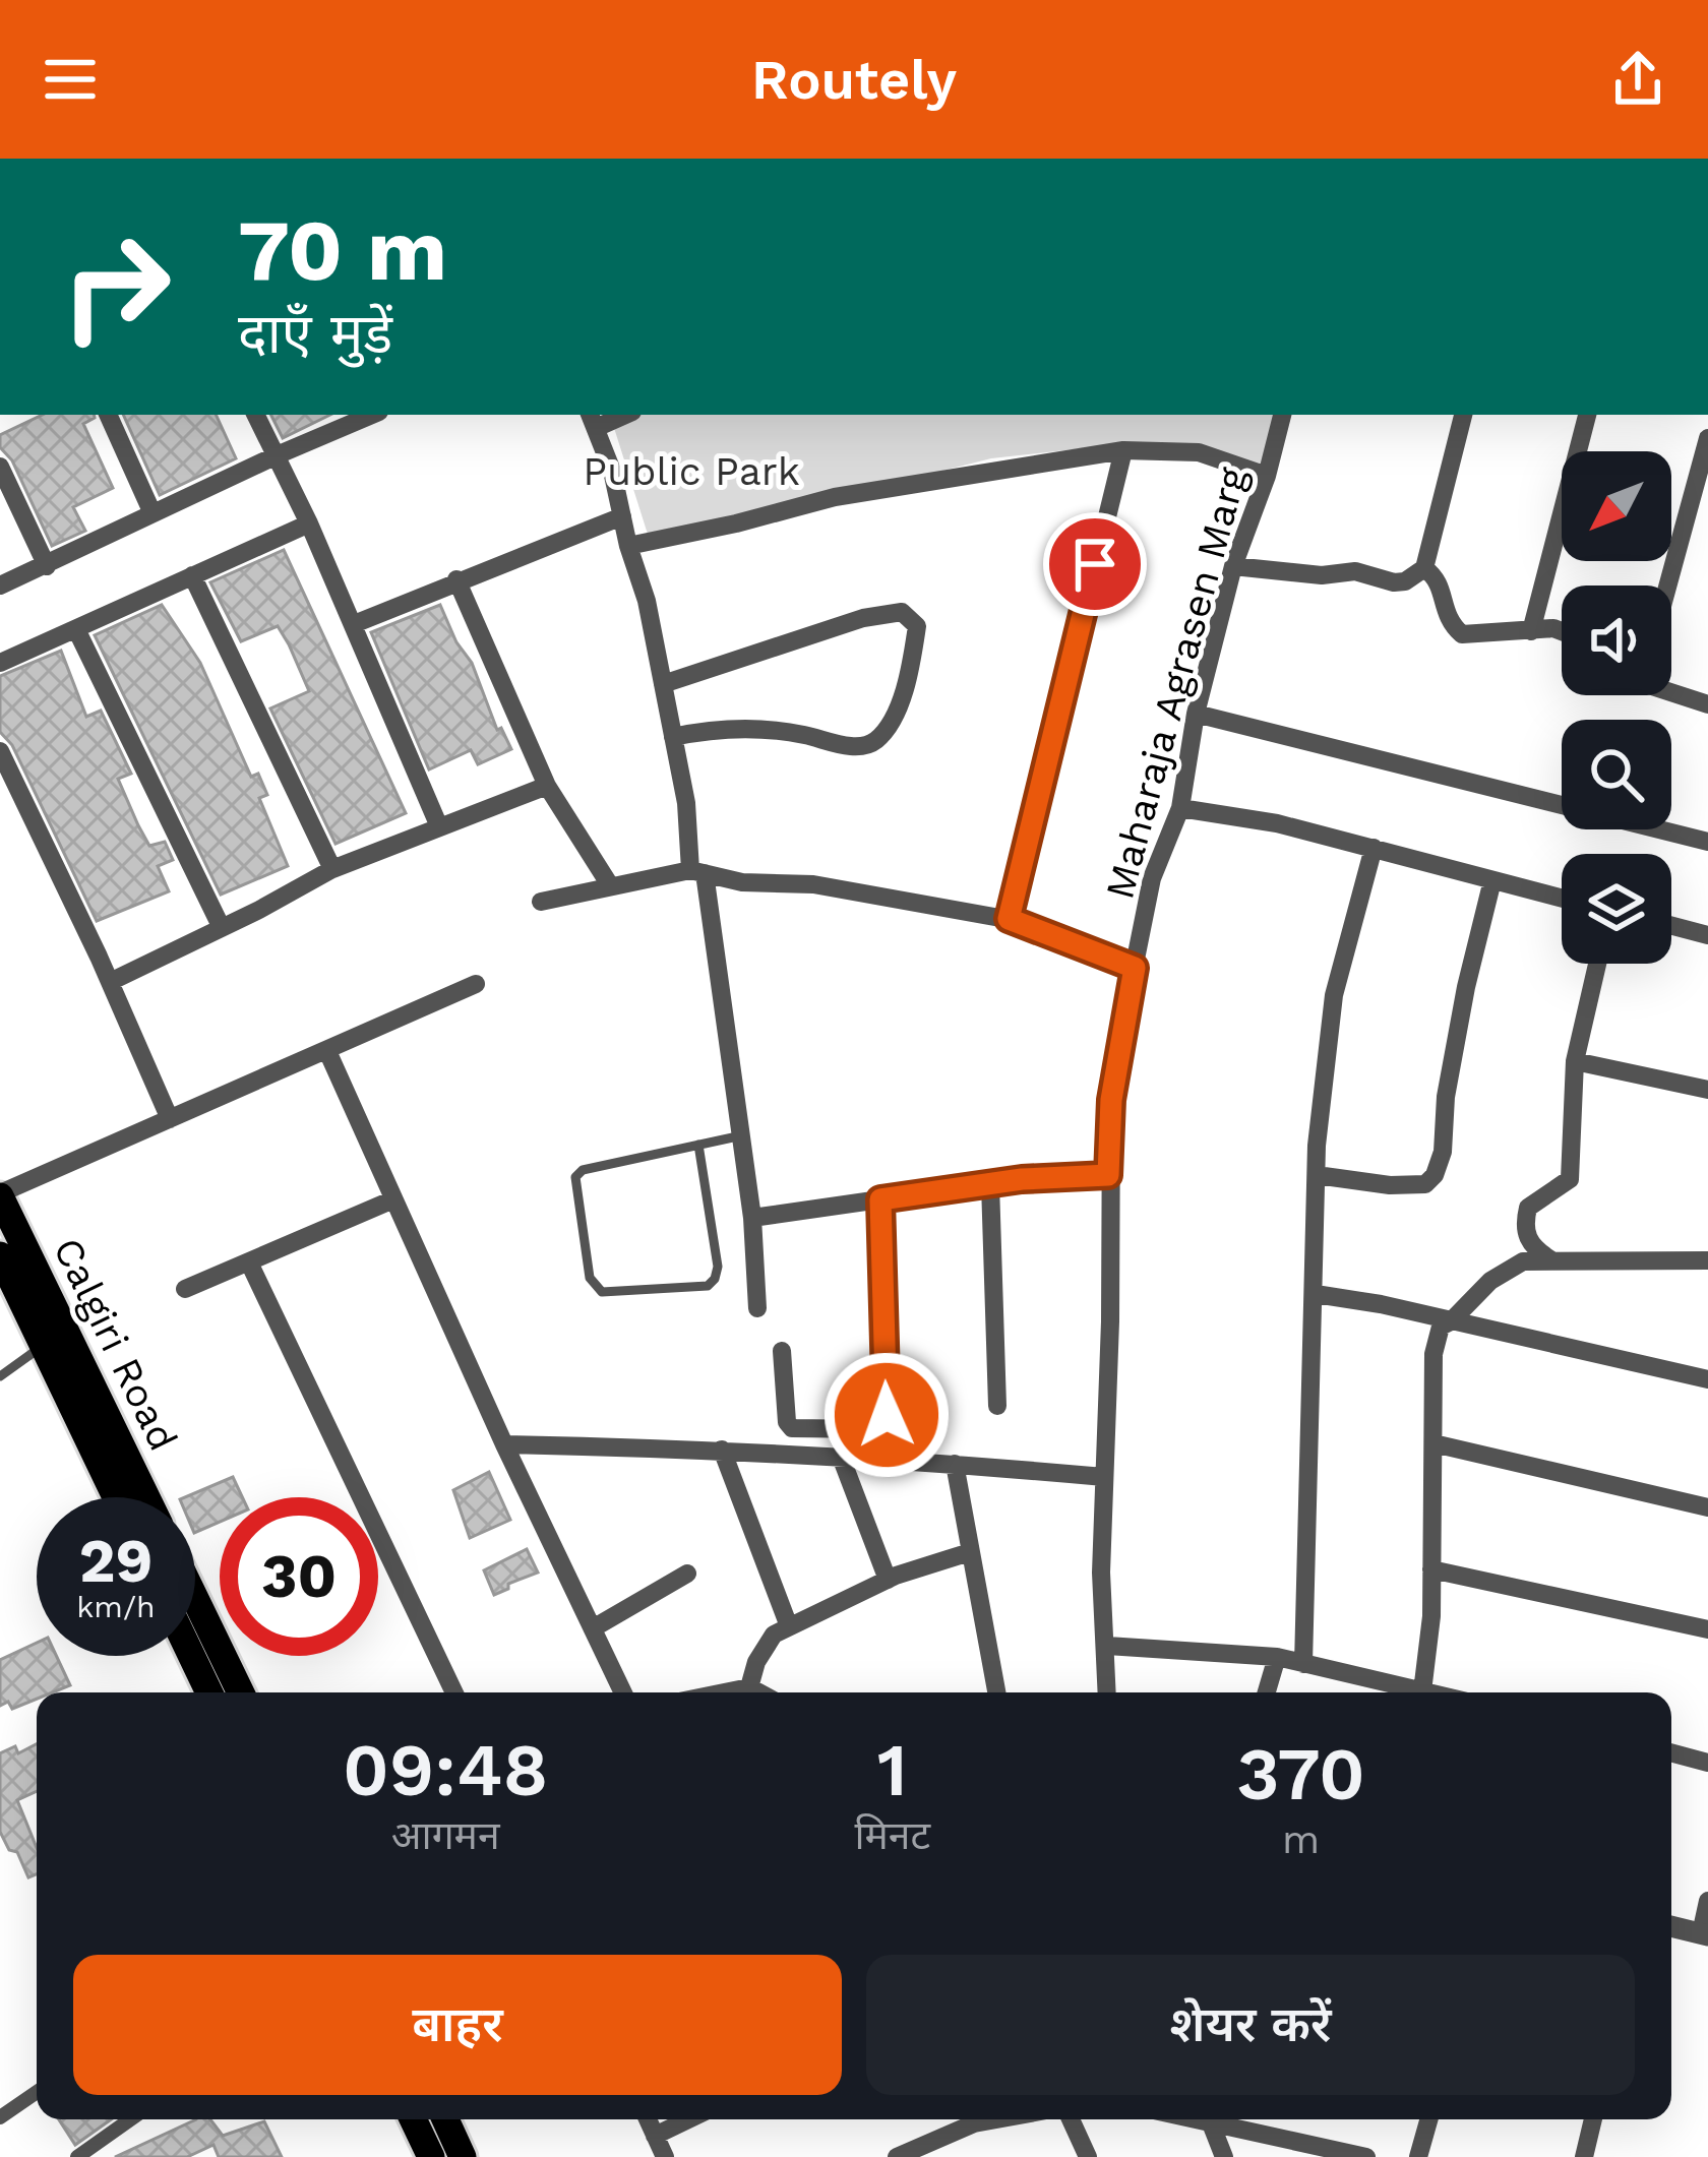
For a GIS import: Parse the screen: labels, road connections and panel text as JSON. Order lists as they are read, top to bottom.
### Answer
{
  "streets": {
    "main road": ["Calgiri Road"],
    "street": ["Maharaja Agrasen Marg"]
  },
  "parks": ["Public Park"],
  "north": "bottom left",
  "page": {
    "header": "Routely",
    "turn": ["70 m", "दाएँ मुड़ें"],
    "speed": "29 km/h",
    "limit": "30",
    "eta": [
      "09:48",
      "आगमन",
      "1",
      "मिनट",
      "370",
      "m"
    ],
    "buttons": ["बाहर", "शेयर करें"]
  }
}
